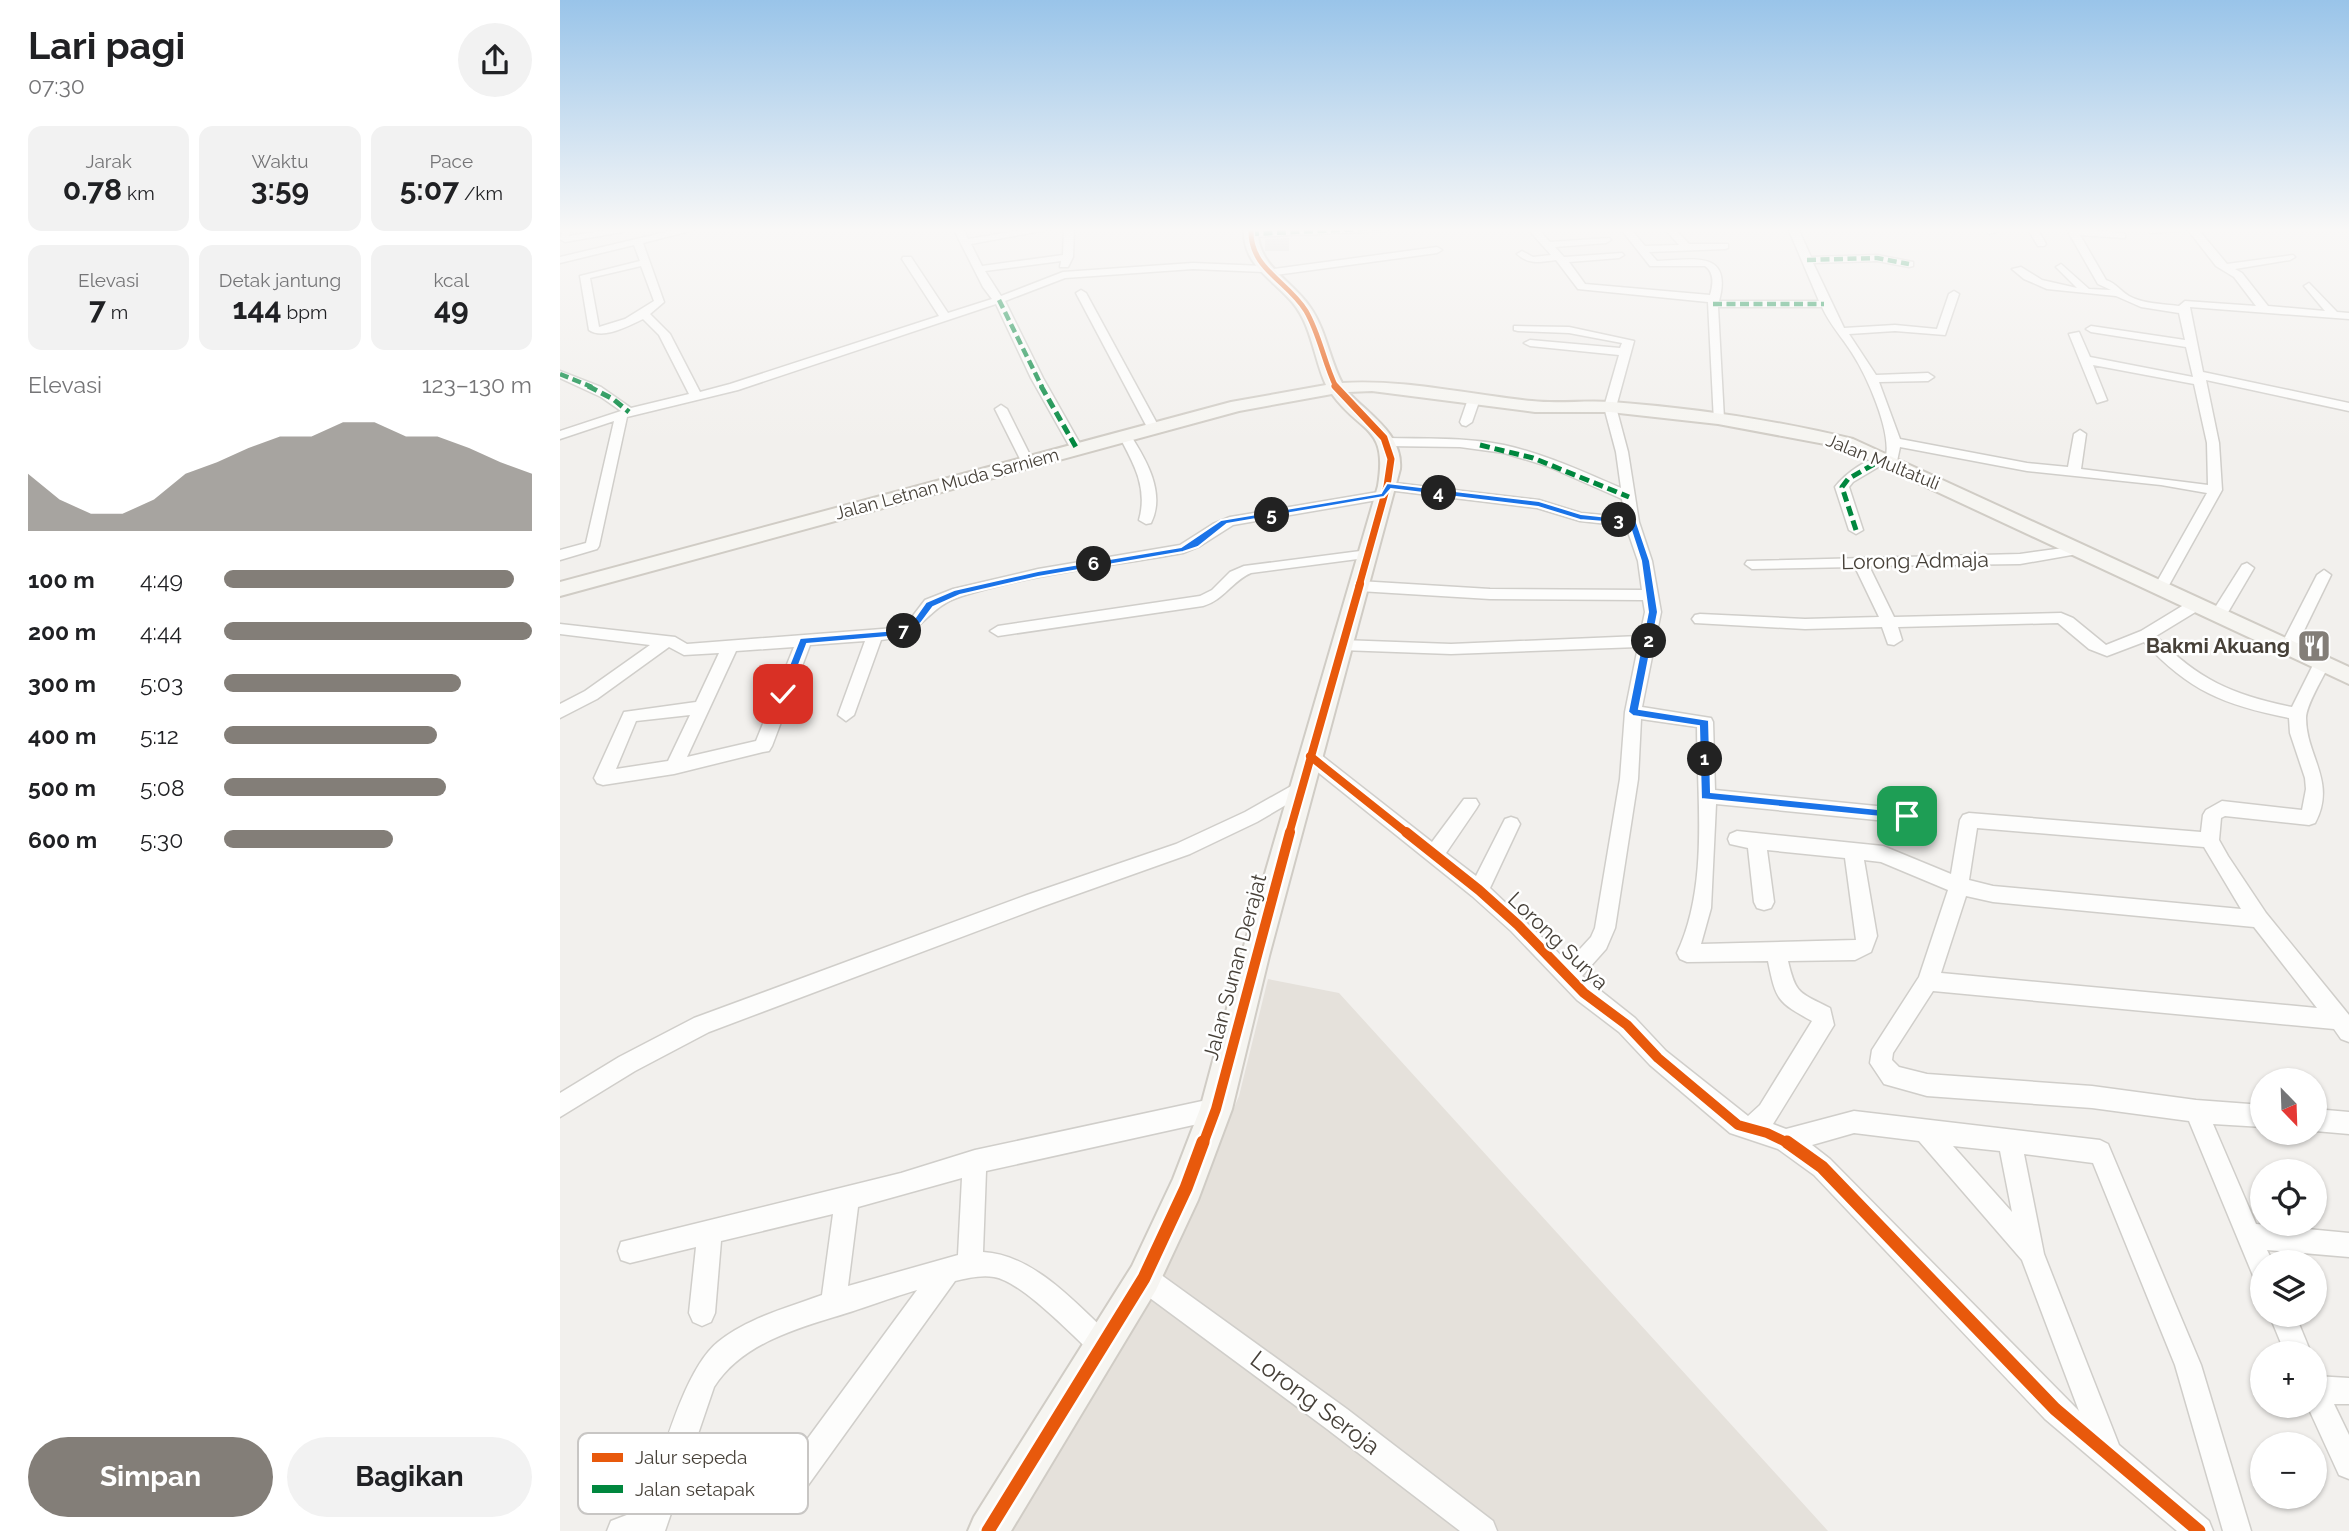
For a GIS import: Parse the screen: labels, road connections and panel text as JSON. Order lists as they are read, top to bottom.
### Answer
{
  "streets": {
    "main road": ["Jalan Multatuli", "Jalan Letnan Muda Sarniem", "Jalan Sunan Derajat"],
    "street": ["Lorong Admaja", "Lorong Surya", "Lorong Seroja"]
  },
  "crossings": [
    ["Jalan Multatuli", "Jalan Letnan Muda Sarniem"],
    ["Jalan Multatuli", "Lorong Admaja"],
    ["Lorong Surya", "Jalan Sunan Derajat"],
    ["Jalan Sunan Derajat", "Lorong Seroja"]
  ],
  "places": {
    "restaurant": ["Bakmi Akuang"]
  },
  "legend": ["Jalur sepeda", "Jalan setapak"],
  "north": "bottom right",
  "page": {
    "heading": ["Lari pagi", "07:30"],
    "stats": [
      ["Jarak", "0.78 km"],
      ["Waktu", "3:59"],
      ["Pace", "5:07 /km"],
      ["Elevasi", "7 m"],
      ["Detak jantung", "144 bpm"],
      ["kcal", "49"]
    ],
    "chart": ["Elevasi", "123–130 m"],
    "pins": [
      "4",
      "5",
      "3",
      "6",
      "7",
      "2",
      "1"
    ],
    "list": [
      {
        "name": "100 m",
        "note": "4:49"
      },
      {
        "name": "200 m",
        "note": "4:44"
      },
      {
        "name": "300 m",
        "note": "5:03"
      },
      {
        "name": "400 m",
        "note": "5:12"
      },
      {
        "name": "500 m",
        "note": "5:08"
      },
      {
        "name": "600 m",
        "note": "5:30"
      }
    ],
    "map_buttons": ["+", "−"],
    "buttons": ["Simpan", "Bagikan"]
  }
}
